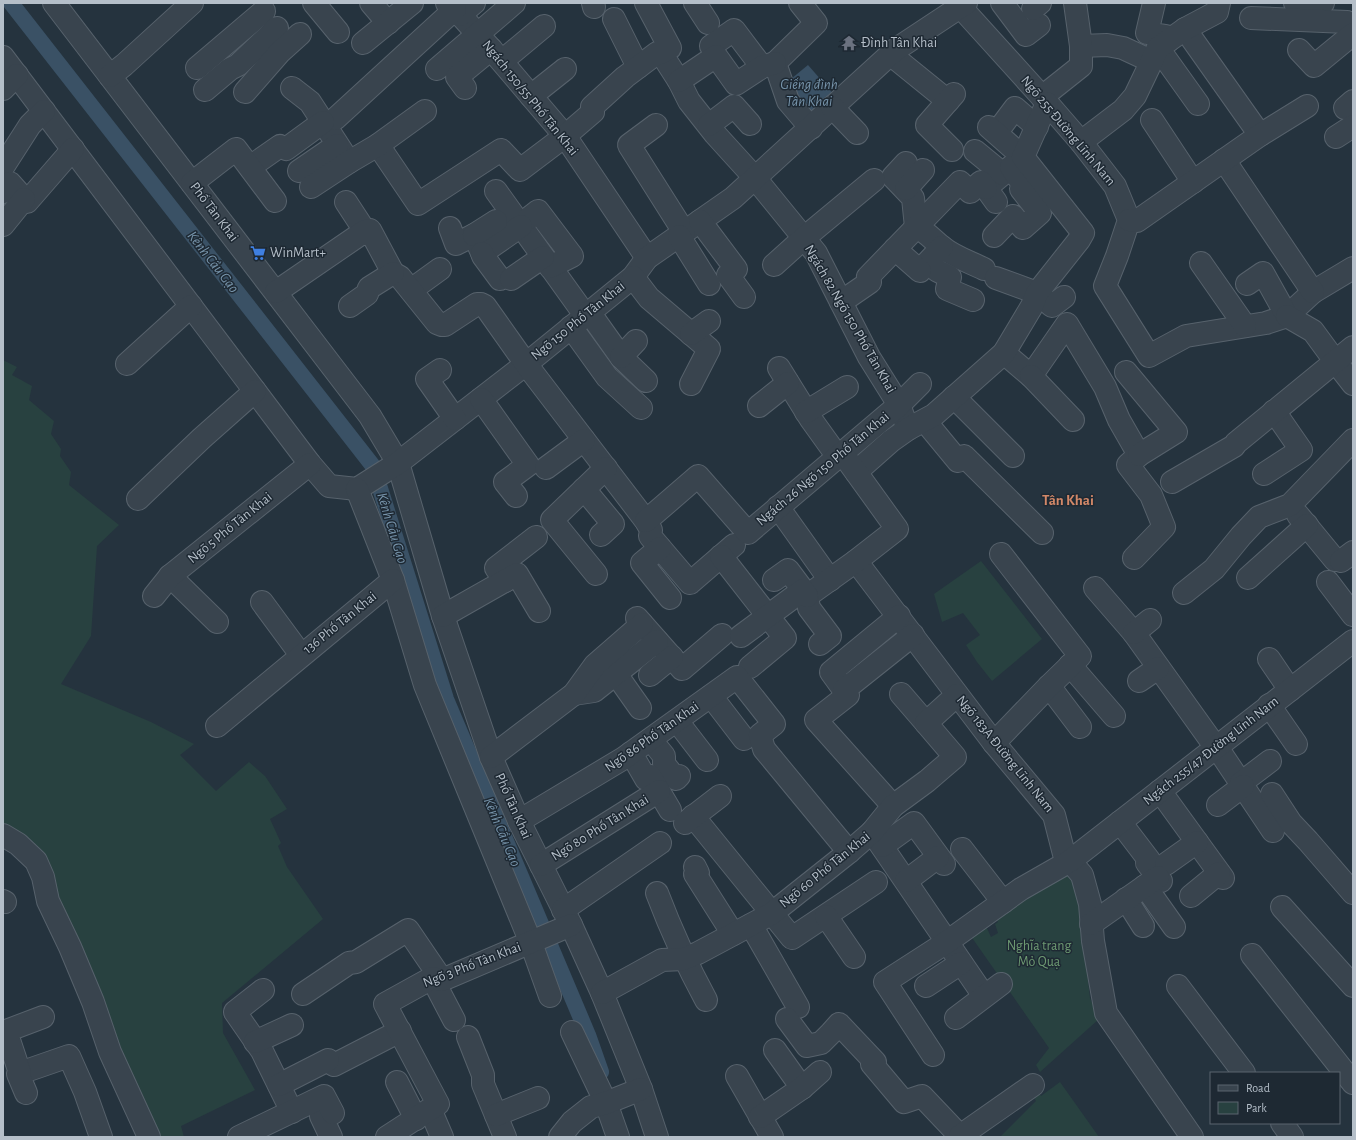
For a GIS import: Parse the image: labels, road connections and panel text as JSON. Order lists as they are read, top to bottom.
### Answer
{
  "streets": {
    "street": [
      "Ngách 150/55 Phố Tân Khai",
      "Ngõ 255 Đường Lĩnh Nam",
      "Phố Tân Khai",
      "Ngách 82 Ngõ 150 Phố Tân Khai",
      "Ngõ 150 Phố Tân Khai",
      "Ngách 26 Ngõ 150 Phố Tân Khai",
      "Ngõ 5 Phố Tân Khai",
      "136 Phố Tân Khai",
      "Ngõ 86 Phố Tân Khai",
      "Ngách 255/47 Đường Lĩnh Nam",
      "Ngõ 183A Đường Lĩnh Nam",
      "Ngõ 80 Phố Tân Khai",
      "Ngõ 60 Phố Tân Khai",
      "Ngõ 3 Phố Tân Khai"
    ]
  },
  "crossings": [
    ["Ngách 150/55 Phố Tân Khai", "Ngõ 150 Phố Tân Khai"],
    ["Ngõ 255 Đường Lĩnh Nam", "Ngõ 150 Phố Tân Khai"],
    ["Phố Tân Khai", "Ngõ 150 Phố Tân Khai"],
    ["Phố Tân Khai", "Ngõ 86 Phố Tân Khai"],
    ["Phố Tân Khai", "Ngõ 80 Phố Tân Khai"],
    ["Phố Tân Khai", "Ngõ 60 Phố Tân Khai"],
    ["Phố Tân Khai", "Ngõ 3 Phố Tân Khai"],
    ["Ngách 82 Ngõ 150 Phố Tân Khai", "Ngõ 150 Phố Tân Khai"],
    ["Ngách 82 Ngõ 150 Phố Tân Khai", "Ngách 26 Ngõ 150 Phố Tân Khai"],
    ["Ngõ 86 Phố Tân Khai", "Ngõ 60 Phố Tân Khai"],
    ["Ngách 255/47 Đường Lĩnh Nam", "Ngõ 183A Đường Lĩnh Nam"]
  ],
  "districts": ["Tân Khai"],
  "water": ["Giếng đình Tân Khai", "Kênh Cầu Gạo"],
  "parks": ["Nghĩa trang Mỏ Quạ"],
  "places": {
    "temple": ["Đình Tân Khai"],
    "supermarket": ["WinMart+"]
  },
  "legend": ["Road", "Park"]
}
